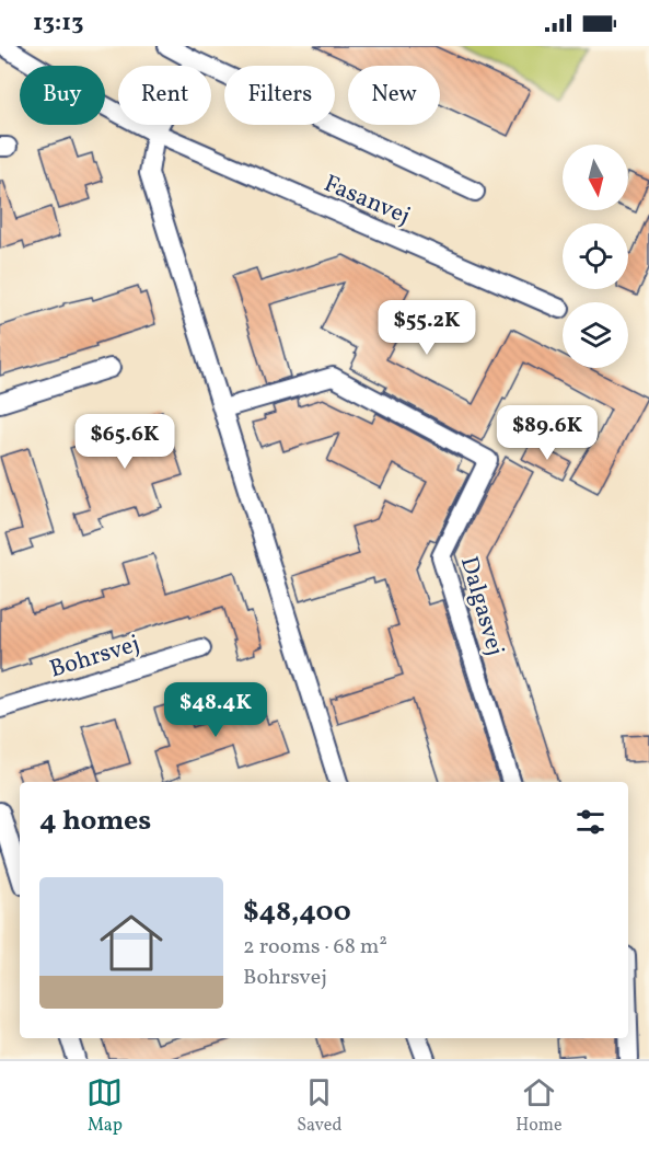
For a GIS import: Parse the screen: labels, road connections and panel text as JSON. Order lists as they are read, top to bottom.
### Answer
{
  "streets": {
    "street": ["Fasanvej", "Dalgasvej", "Bohrsvej"]
  },
  "north": "bottom",
  "page": {
    "status": "13:13",
    "chip": [
      "Buy",
      "Rent",
      "Filters",
      "New"
    ],
    "price": [
      "$55.2K",
      "$89.6K",
      "$65.6K",
      "$48.4K"
    ],
    "heading": "4 homes",
    "list": [
      {
        "name": "$48,400",
        "note": "2 rooms · 68 m² · Bohrsvej"
      }
    ],
    "tabs": ["Map", "Saved", "Home"]
  }
}
